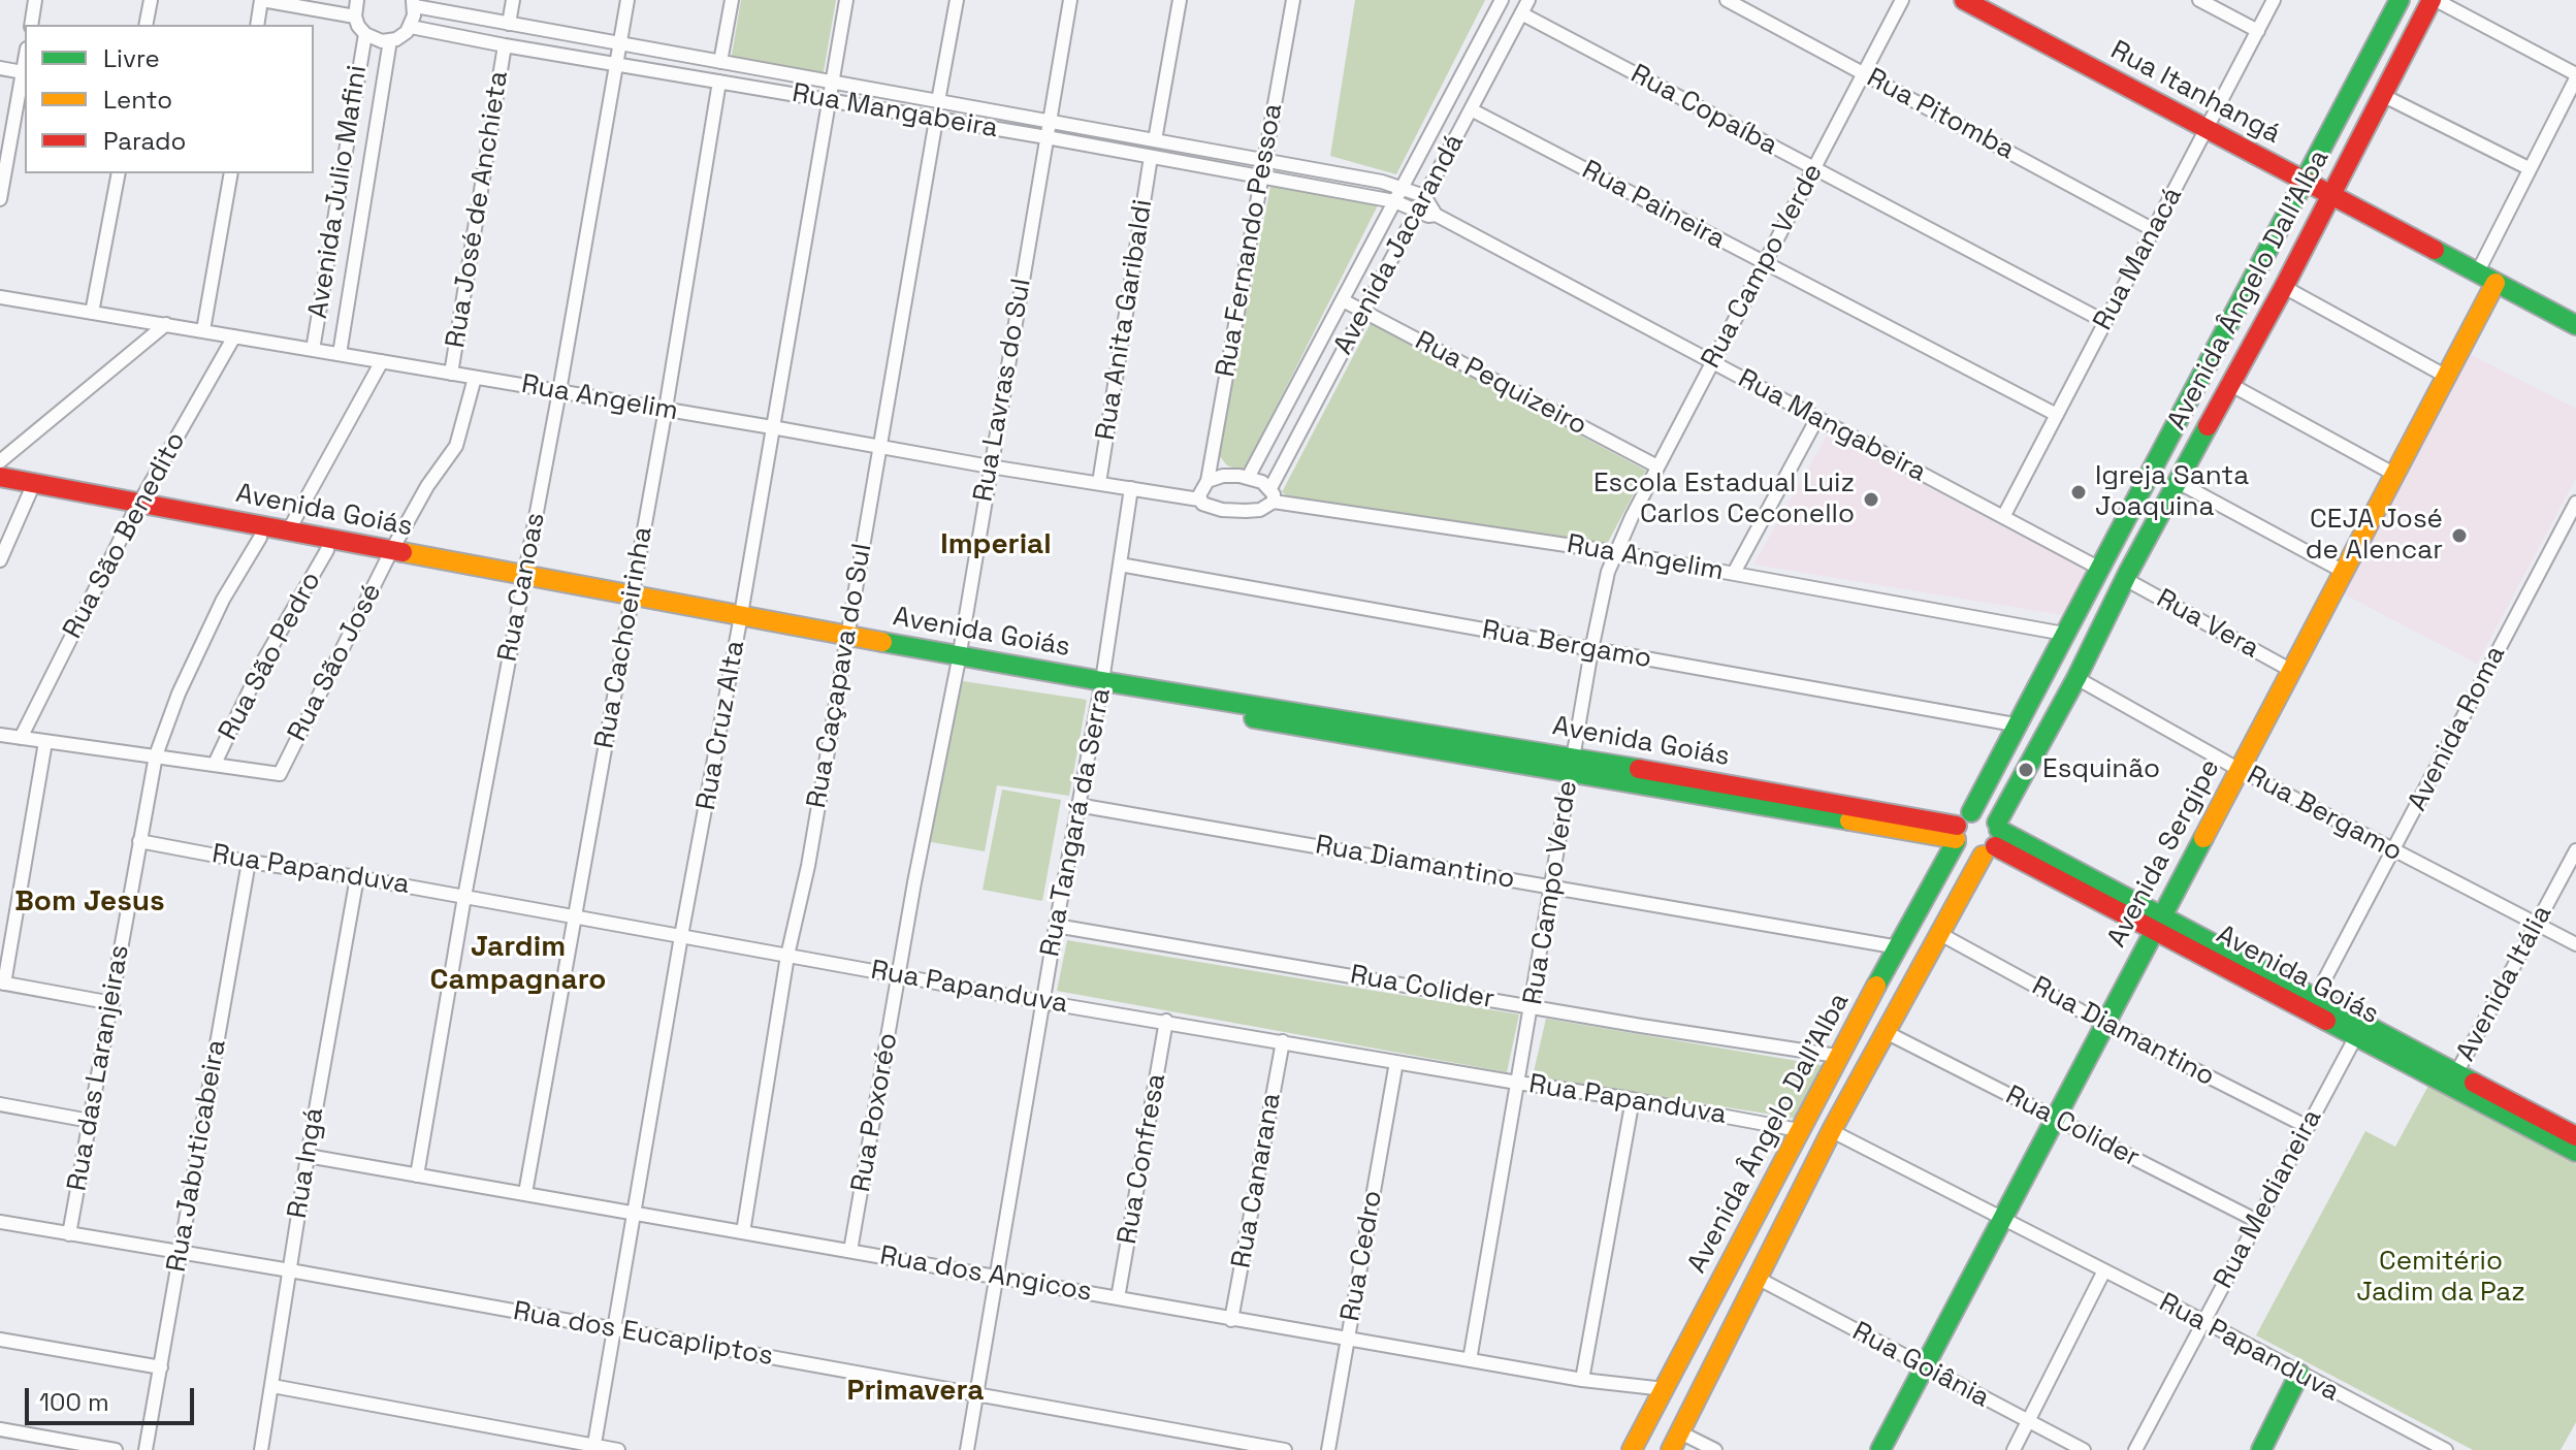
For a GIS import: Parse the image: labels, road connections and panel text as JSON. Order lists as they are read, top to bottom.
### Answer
{
  "streets": {
    "main road": [
      "Rua Itanhangá",
      "Avenida Ângelo Dall'Alba",
      "Avenida Goiás",
      "Avenida Sergipe"
    ],
    "street": [
      "Rua Copaíba",
      "Rua Mangabeira",
      "Rua Pitomba",
      "Avenida Julio Mafini",
      "Rua Paineira",
      "Rua José de Anchieta",
      "Rua Fernando Pessoa",
      "Avenida Jacarandá",
      "Rua Manacá",
      "Rua Campo Verde",
      "Rua Anita Garibaldi",
      "Rua Pequizeiro",
      "Rua Lavras do Sul",
      "Rua Angelim",
      "Rua São Benedito",
      "Rua Canoas",
      "Rua Vera",
      "Rua Cachoeirinha",
      "Rua Bergamo",
      "Rua São Pedro",
      "Rua São José",
      "Rua Caçapava do Sul",
      "Rua Cruz Alta",
      "Avenida Roma",
      "Rua Tangará da Serra",
      "Rua Diamantino",
      "Rua Papanduva",
      "Avenida Itália",
      "Rua Colider",
      "Rua das Laranjeiras",
      "Rua Poxoréo",
      "Rua Jabuticabeira",
      "Rua Confresa",
      "Rua Ingá",
      "Rua Canarana",
      "Rua Medianeira",
      "Rua Cedro",
      "Rua dos Angicos",
      "Rua dos Eucapliptos",
      "Rua Goiânia"
    ]
  },
  "crossings": [
    ["Rua Itanhangá", "Rua Manacá"],
    ["Rua Itanhangá", "Avenida Ângelo Dall'Alba"],
    ["Rua Itanhangá", "Avenida Sergipe"],
    ["Rua Copaíba", "Avenida Jacarandá"],
    ["Rua Copaíba", "Rua Manacá"],
    ["Rua Copaíba", "Rua Campo Verde"],
    ["Rua Mangabeira", "Rua José de Anchieta"],
    ["Rua Mangabeira", "Rua Fernando Pessoa"],
    ["Rua Mangabeira", "Rua Manacá"],
    ["Rua Mangabeira", "Rua Campo Verde"],
    ["Rua Mangabeira", "Avenida Ângelo Dall'Alba"],
    ["Rua Mangabeira", "Rua Anita Garibaldi"],
    ["Rua Mangabeira", "Rua Lavras do Sul"],
    ["Rua Mangabeira", "Rua Canoas"],
    ["Rua Mangabeira", "Rua Cachoeirinha"],
    ["Rua Mangabeira", "Rua Caçapava do Sul"],
    ["Rua Mangabeira", "Rua Cruz Alta"],
    ["Rua Pitomba", "Rua Manacá"],
    ["Rua Pitomba", "Rua Campo Verde"],
    ["Avenida Julio Mafini", "Rua Angelim"],
    ["Rua Paineira", "Avenida Jacarandá"],
    ["Rua Paineira", "Rua Manacá"],
    ["Rua Paineira", "Rua Campo Verde"],
    ["Rua José de Anchieta", "Rua Angelim"],
    ["Rua Fernando Pessoa", "Rua Angelim"],
    ["Avenida Jacarandá", "Rua Pequizeiro"],
    ["Avenida Jacarandá", "Rua Angelim"],
    ["Rua Campo Verde", "Rua Pequizeiro"],
    ["Rua Campo Verde", "Rua Angelim"],
    ["Rua Campo Verde", "Avenida Goiás"],
    ["Rua Campo Verde", "Rua Bergamo"],
    ["Rua Campo Verde", "Rua Diamantino"],
    ["Rua Campo Verde", "Rua Papanduva"],
    ["Rua Campo Verde", "Rua Colider"],
    ["Rua Campo Verde", "Rua dos Angicos"],
    ["Avenida Ângelo Dall'Alba", "Rua Angelim"],
    ["Avenida Ângelo Dall'Alba", "Avenida Goiás"],
    ["Avenida Ângelo Dall'Alba", "Rua Vera"],
    ["Avenida Ângelo Dall'Alba", "Rua Bergamo"],
    ["Avenida Ângelo Dall'Alba", "Rua Diamantino"],
    ["Avenida Ângelo Dall'Alba", "Rua Papanduva"],
    ["Avenida Ângelo Dall'Alba", "Rua Colider"],
    ["Avenida Ângelo Dall'Alba", "Rua dos Angicos"],
    ["Avenida Ângelo Dall'Alba", "Rua Goiânia"],
    ["Rua Anita Garibaldi", "Rua Angelim"],
    ["Rua Lavras do Sul", "Rua Angelim"],
    ["Rua Lavras do Sul", "Avenida Goiás"],
    ["Rua Lavras do Sul", "Rua Papanduva"],
    ["Rua Lavras do Sul", "Rua Poxoréo"],
    ["Rua Angelim", "Rua São Benedito"],
    ["Rua Angelim", "Rua Canoas"],
    ["Rua Angelim", "Rua Cachoeirinha"],
    ["Rua Angelim", "Rua São José"],
    ["Rua Angelim", "Rua Caçapava do Sul"],
    ["Rua Angelim", "Rua Cruz Alta"],
    ["Rua Angelim", "Rua Tangará da Serra"],
    ["Avenida Goiás", "Rua São Benedito"],
    ["Avenida Goiás", "Rua Canoas"],
    ["Avenida Goiás", "Rua Cachoeirinha"],
    ["Avenida Goiás", "Rua São Pedro"],
    ["Avenida Goiás", "Rua São José"],
    ["Avenida Goiás", "Rua Caçapava do Sul"],
    ["Avenida Goiás", "Rua Cruz Alta"],
    ["Avenida Goiás", "Avenida Roma"],
    ["Avenida Goiás", "Rua Tangará da Serra"],
    ["Avenida Goiás", "Avenida Sergipe"],
    ["Avenida Goiás", "Avenida Itália"],
    ["Avenida Goiás", "Rua das Laranjeiras"],
    ["Avenida Goiás", "Rua Medianeira"],
    ["Rua Canoas", "Rua Papanduva"],
    ["Rua Canoas", "Rua dos Angicos"],
    ["Rua Vera", "Avenida Sergipe"],
    ["Rua Cachoeirinha", "Rua Papanduva"],
    ["Rua Cachoeirinha", "Rua dos Angicos"],
    ["Rua Bergamo", "Avenida Roma"],
    ["Rua Bergamo", "Rua Tangará da Serra"],
    ["Rua Bergamo", "Avenida Sergipe"],
    ["Rua Bergamo", "Avenida Itália"],
    ["Rua São Pedro", "Rua São José"],
    ["Rua Caçapava do Sul", "Rua Papanduva"],
    ["Rua Caçapava do Sul", "Rua dos Angicos"],
    ["Rua Cruz Alta", "Rua Papanduva"],
    ["Rua Cruz Alta", "Rua dos Angicos"],
    ["Rua Cruz Alta", "Rua dos Eucapliptos"],
    ["Rua Tangará da Serra", "Rua Diamantino"],
    ["Rua Tangará da Serra", "Rua Papanduva"],
    ["Rua Tangará da Serra", "Rua Colider"],
    ["Rua Tangará da Serra", "Rua dos Angicos"],
    ["Rua Tangará da Serra", "Rua dos Eucapliptos"],
    ["Avenida Sergipe", "Rua Diamantino"],
    ["Avenida Sergipe", "Rua Papanduva"],
    ["Avenida Sergipe", "Rua Colider"],
    ["Avenida Sergipe", "Rua Goiânia"],
    ["Rua Diamantino", "Rua Medianeira"],
    ["Rua Papanduva", "Rua das Laranjeiras"],
    ["Rua Papanduva", "Rua Poxoréo"],
    ["Rua Papanduva", "Rua Jabuticabeira"],
    ["Rua Papanduva", "Rua Confresa"],
    ["Rua Papanduva", "Rua Ingá"],
    ["Rua Papanduva", "Rua Canarana"],
    ["Rua Papanduva", "Rua Medianeira"],
    ["Rua Papanduva", "Rua Cedro"],
    ["Rua Colider", "Rua Medianeira"],
    ["Rua das Laranjeiras", "Rua dos Eucapliptos"],
    ["Rua Poxoréo", "Rua dos Angicos"],
    ["Rua Jabuticabeira", "Rua dos Eucapliptos"],
    ["Rua Confresa", "Rua dos Angicos"],
    ["Rua Ingá", "Rua dos Angicos"],
    ["Rua Ingá", "Rua dos Eucapliptos"],
    ["Rua Canarana", "Rua dos Angicos"],
    ["Rua Cedro", "Rua dos Angicos"]
  ],
  "districts": [
    "Imperial",
    "Bom Jesus",
    "Jardim Campagnaro",
    "Primavera"
  ],
  "parks": ["Cemitério Jadim da Paz"],
  "places": [
    "Igreja Santa Joaquina",
    "Escola Estadual Luiz Carlos Ceconello",
    "CEJA José de Alencar",
    "Esquinão"
  ],
  "legend": ["Livre", "Lento", "Parado"],
  "scale_bar": "100 m"
}
